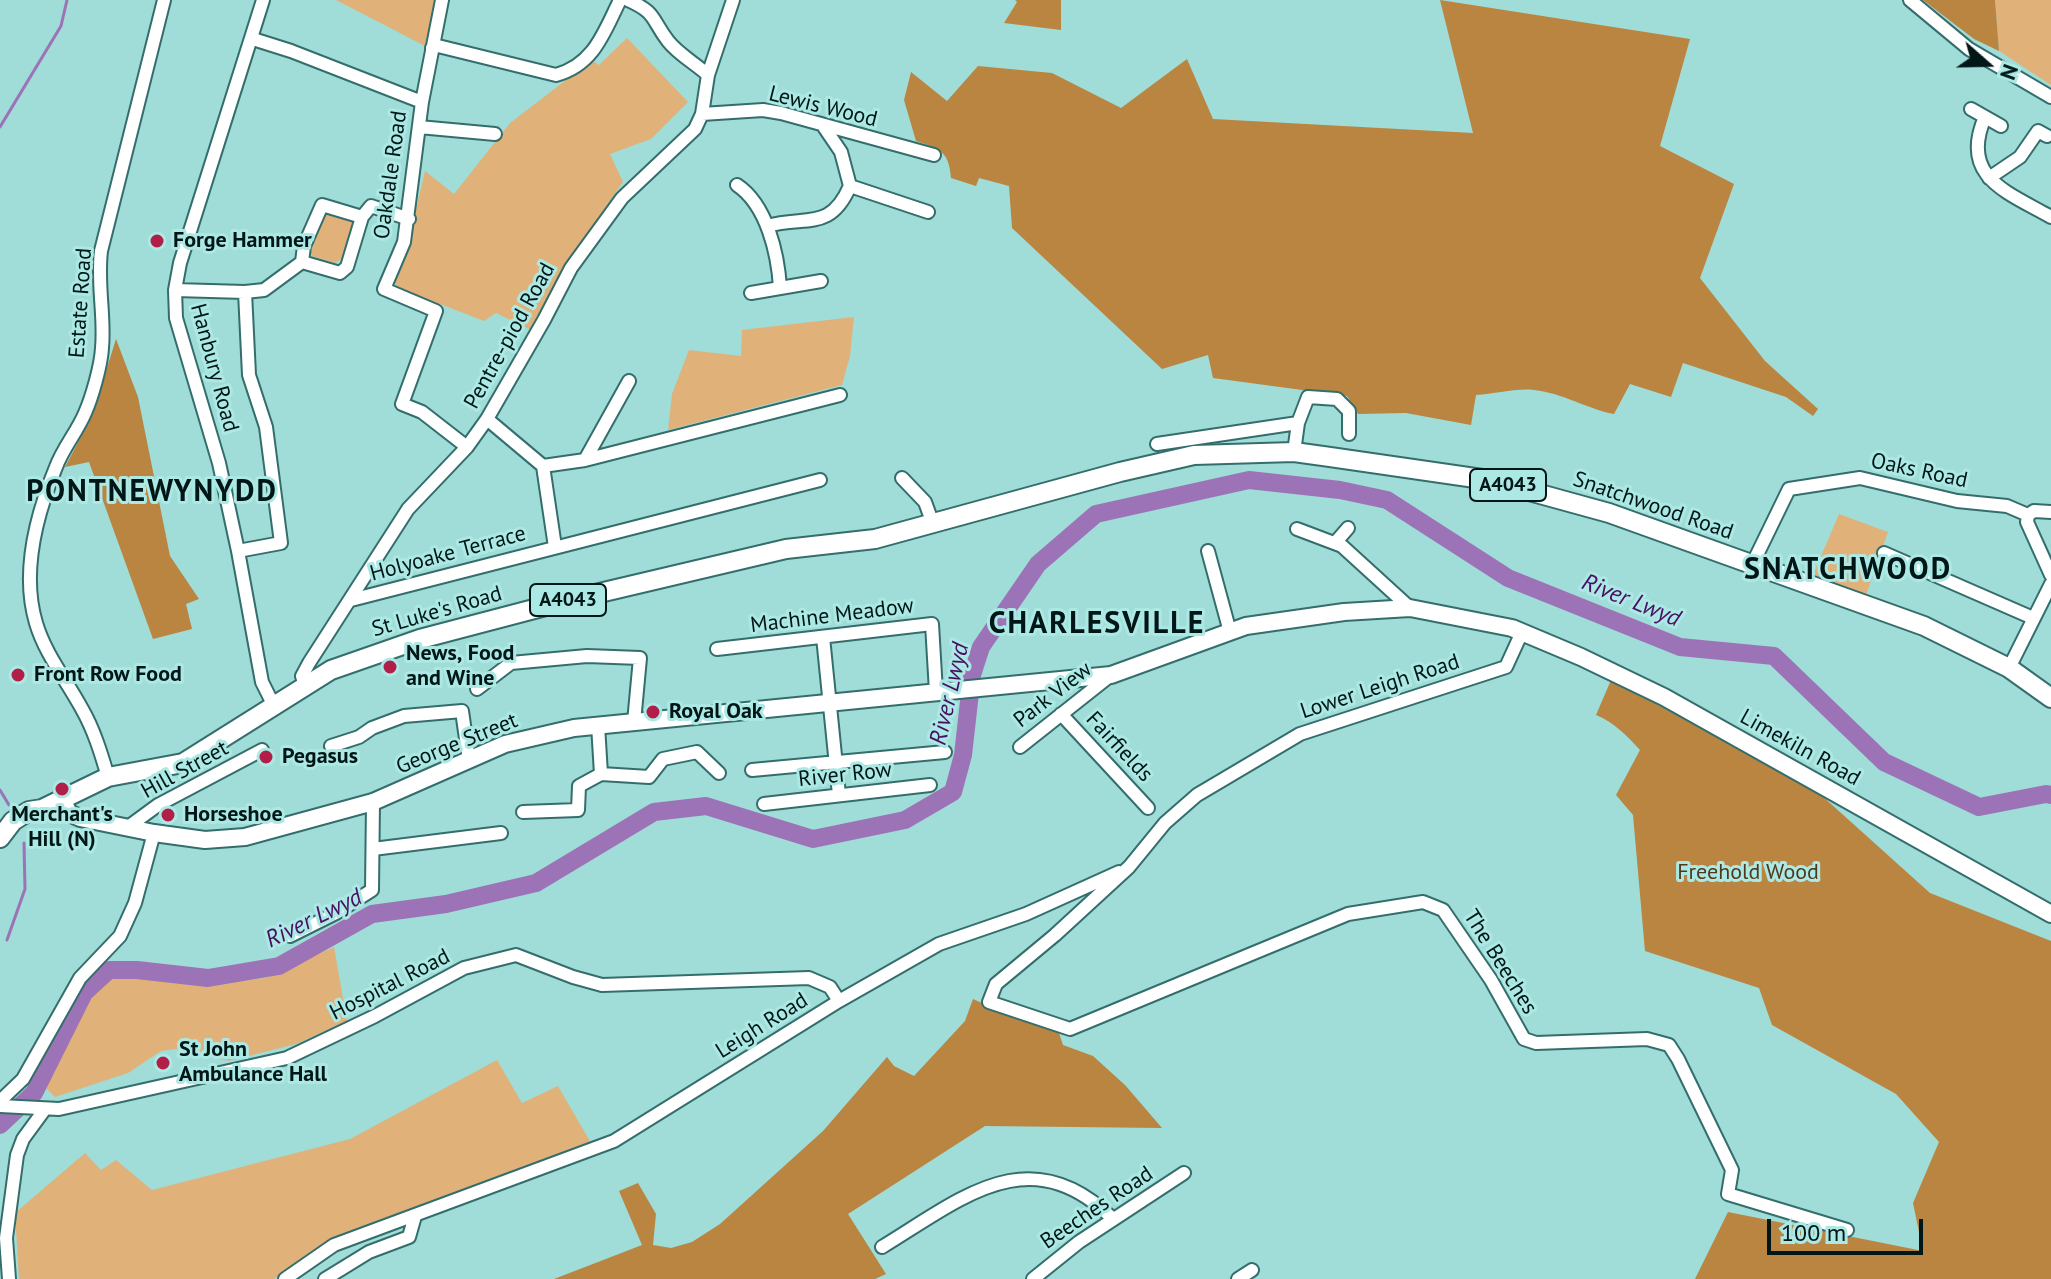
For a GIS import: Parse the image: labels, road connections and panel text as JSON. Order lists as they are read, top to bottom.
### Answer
{
  "streets": {
    "main road": [
      "A4043",
      "Snatchwood Road",
      "St Luke's Road",
      "George Street",
      "Limekiln Road"
    ],
    "street": [
      "Lewis Wood",
      "Oakdale Road",
      "Estate Road",
      "Pentre-piod Road",
      "Hanbury Road",
      "Oaks Road",
      "Holyoake Terrace",
      "Machine Meadow",
      "Lower Leigh Road",
      "Park View",
      "Fairfields",
      "Hill Street",
      "River Row",
      "The Beeches",
      "Hospital Road",
      "Leigh Road",
      "Beeches Road"
    ]
  },
  "crossings": [
    ["Lewis Wood", "Pentre-piod Road"],
    ["Oakdale Road", "Pentre-piod Road"],
    ["Estate Road", "St Luke's Road"],
    ["Pentre-piod Road", "Holyoake Terrace"],
    ["Pentre-piod Road", "St Luke's Road"],
    ["Hanbury Road", "St Luke's Road"],
    ["Oaks Road", "Snatchwood Road"],
    ["Snatchwood Road", "St Luke's Road"],
    ["St Luke's Road", "George Street"],
    ["Machine Meadow", "George Street"],
    ["Lower Leigh Road", "Limekiln Road"],
    ["Lower Leigh Road", "The Beeches"],
    ["Lower Leigh Road", "Leigh Road"],
    ["Park View", "George Street"],
    ["Park View", "Fairfields"],
    ["Park View", "Limekiln Road"],
    ["George Street", "Limekiln Road"],
    ["George Street", "Hill Street"],
    ["The Beeches", "Leigh Road"],
    ["Hospital Road", "Leigh Road"]
  ],
  "districts": ["PONTNEWYNYDD", "SNATCHWOOD", "CHARLESVILLE"],
  "water": ["River Lwyd"],
  "parks": ["Freehold Wood"],
  "places": [
    "Forge Hammer",
    "News, Food and Wine",
    "Front Row Food",
    "Royal Oak",
    "Pegasus",
    "Merchant's Hill (N)",
    "Horseshoe",
    "St John Ambulance Hall"
  ],
  "scale_bar": "100 m",
  "north": "right"
}
